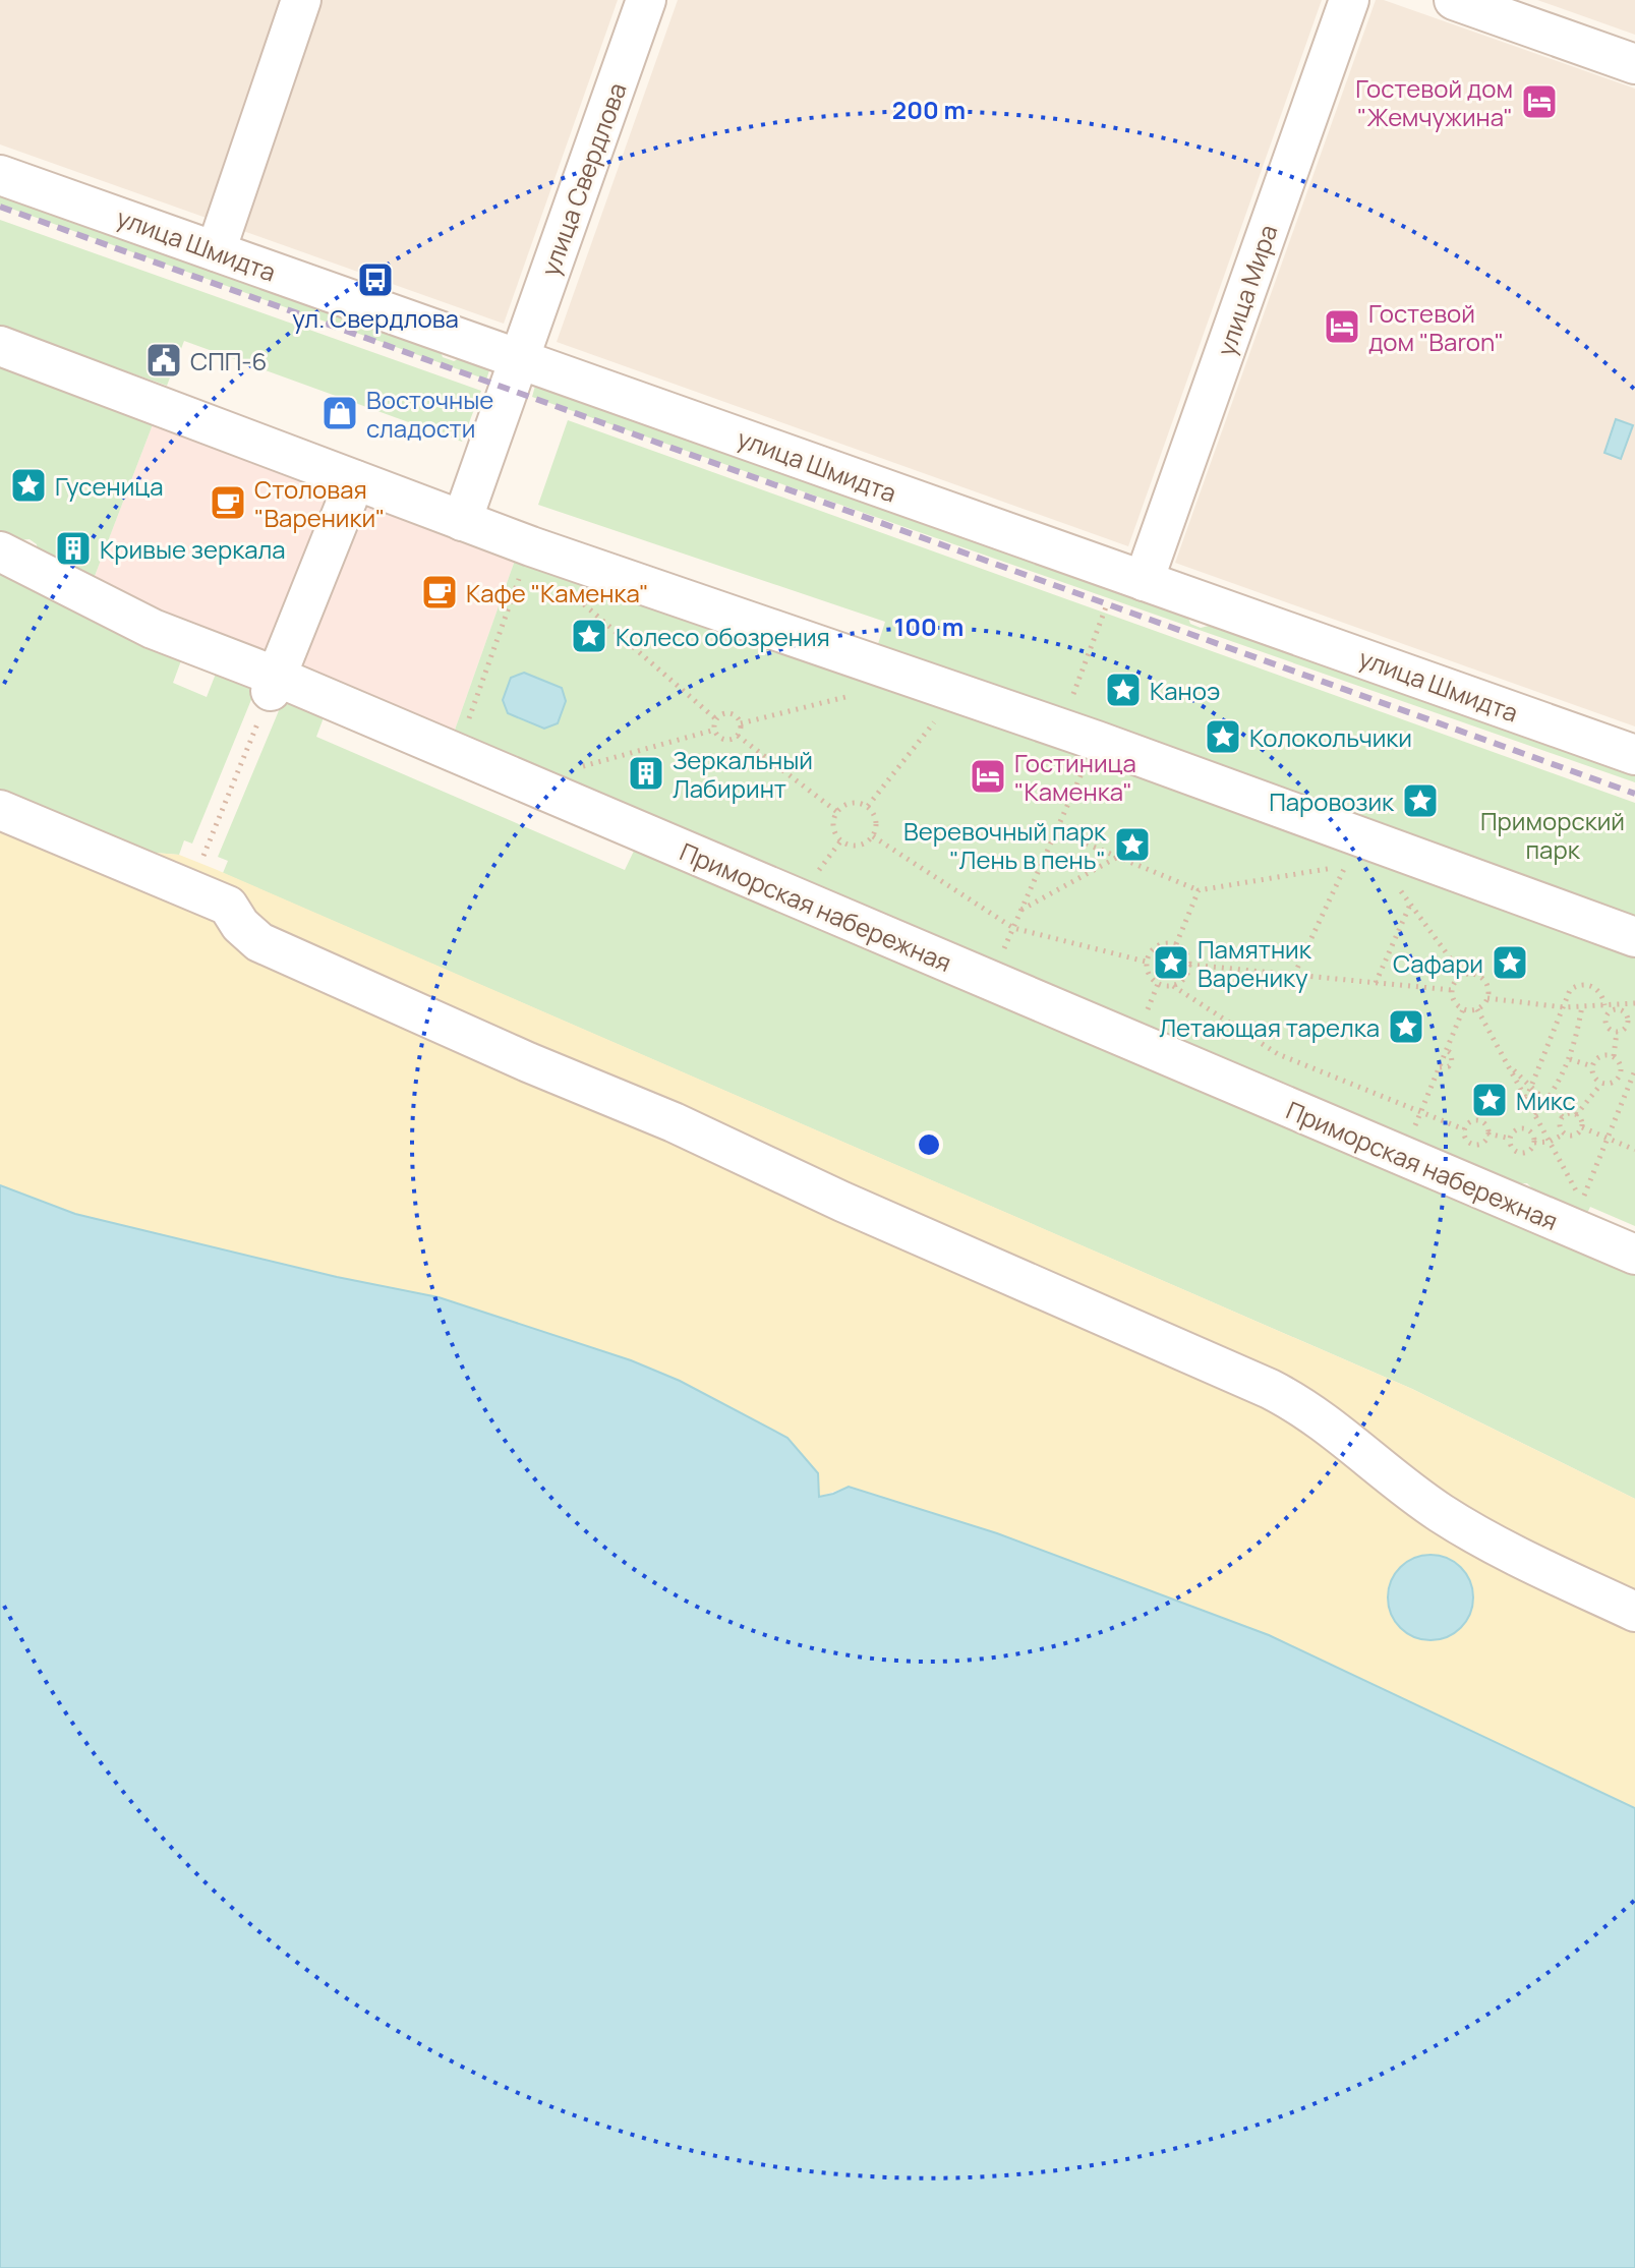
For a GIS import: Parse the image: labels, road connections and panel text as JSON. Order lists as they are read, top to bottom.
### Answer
{
  "streets": {
    "street": [
      "улица Свердлова",
      "улица Шмидта",
      "улица Мира",
      "Приморская набережная"
    ]
  },
  "crossings": [
    ["улица Свердлова", "улица Шмидта"],
    ["улица Шмидта", "улица Мира"]
  ],
  "parks": ["Приморский парк"],
  "places": {
    "hotel": ["Гостевой дом \"Жемчужина\"", "Гостевой дом \"Baron\"", "Гостиница \"Каменка\""],
    "bus stop": ["ул. Свердлова"],
    "public building": ["СПП-6"],
    "shop": ["Восточные сладости"],
    "place": [
      "Гусеница",
      "Колесо обозрения",
      "Каноэ",
      "Колокольчики",
      "Паровозик",
      "Веревочный парк \"Лень в пень\"",
      "Памятник Варенику",
      "Сафари",
      "Летающая тарелка",
      "Микс"
    ],
    "cafe": ["Столовая \"Вареники\"", "Кафе \"Каменка\""],
    "building": ["Кривые зеркала", "Зеркальный Лабиринт"]
  },
  "rings": ["200 m", "100 m"]
}
